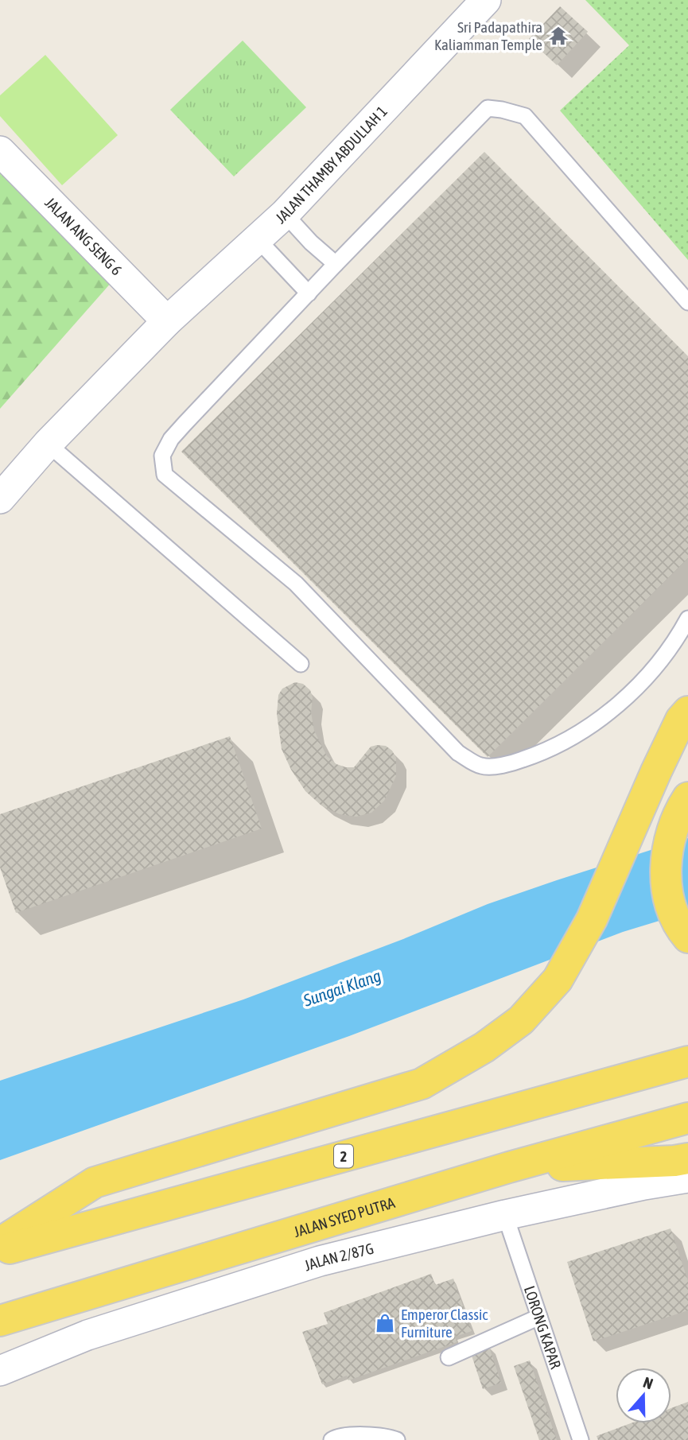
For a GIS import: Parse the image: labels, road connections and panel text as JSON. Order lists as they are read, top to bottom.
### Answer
{
  "streets": {
    "main road": ["2", "JALAN SYED PUTRA"],
    "street": ["JALAN THAMBY ABDULLAH 1", "JALAN ANG SENG 6", "JALAN 2/87G"],
    "lane": ["LORONG KAPAR"]
  },
  "crossings": [
    ["JALAN THAMBY ABDULLAH 1", "JALAN ANG SENG 6"],
    ["JALAN 2/87G", "LORONG KAPAR"]
  ],
  "water": ["Sungai Klang"],
  "places": {
    "temple": ["Sri Padapathira Kaliamman Temple"],
    "shop": ["Emperor Classic Furniture"]
  },
  "north": "top"
}
